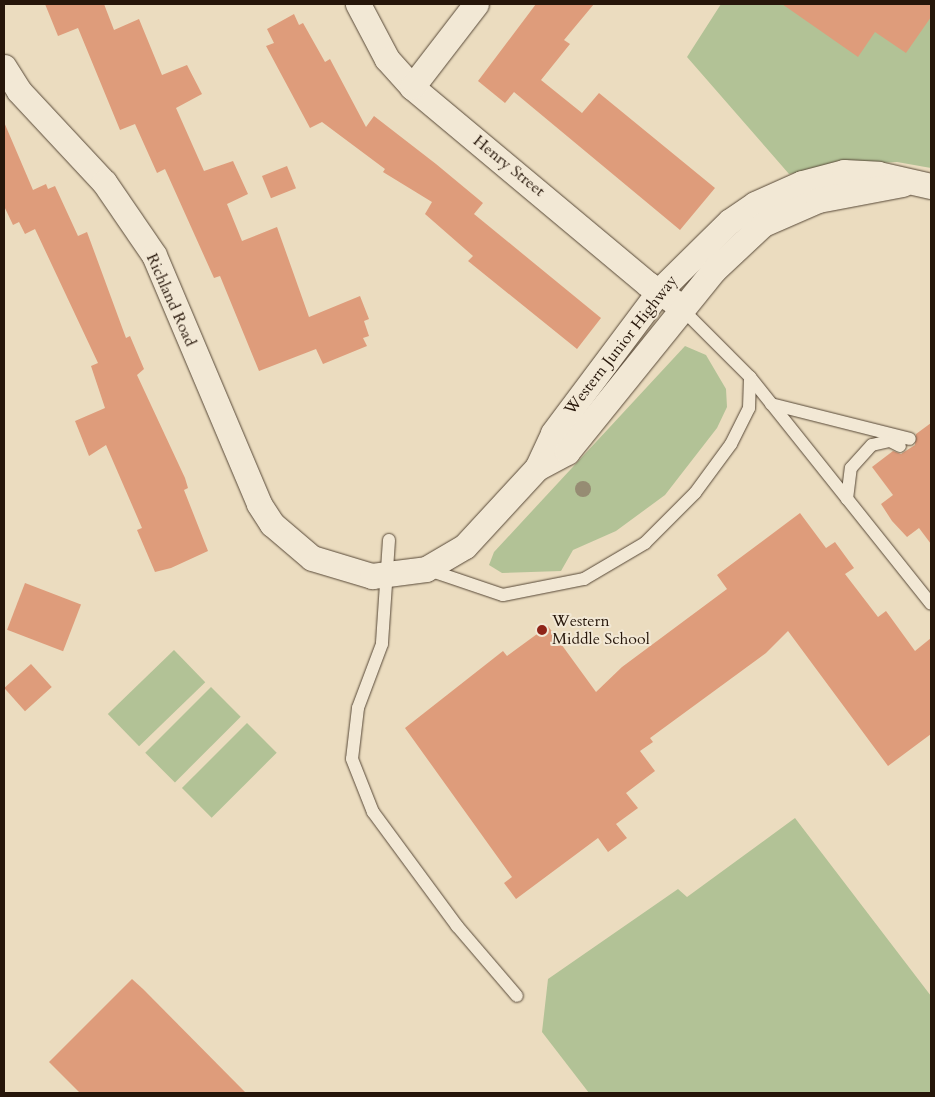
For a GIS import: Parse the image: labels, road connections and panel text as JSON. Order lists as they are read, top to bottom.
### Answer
{
  "streets": {
    "street": ["Henry Street", "Richland Road", "Western Junior Highway"]
  },
  "crossings": [
    ["Henry Street", "Western Junior Highway"],
    ["Richland Road", "Western Junior Highway"]
  ],
  "places": ["Western Middle School"]
}
